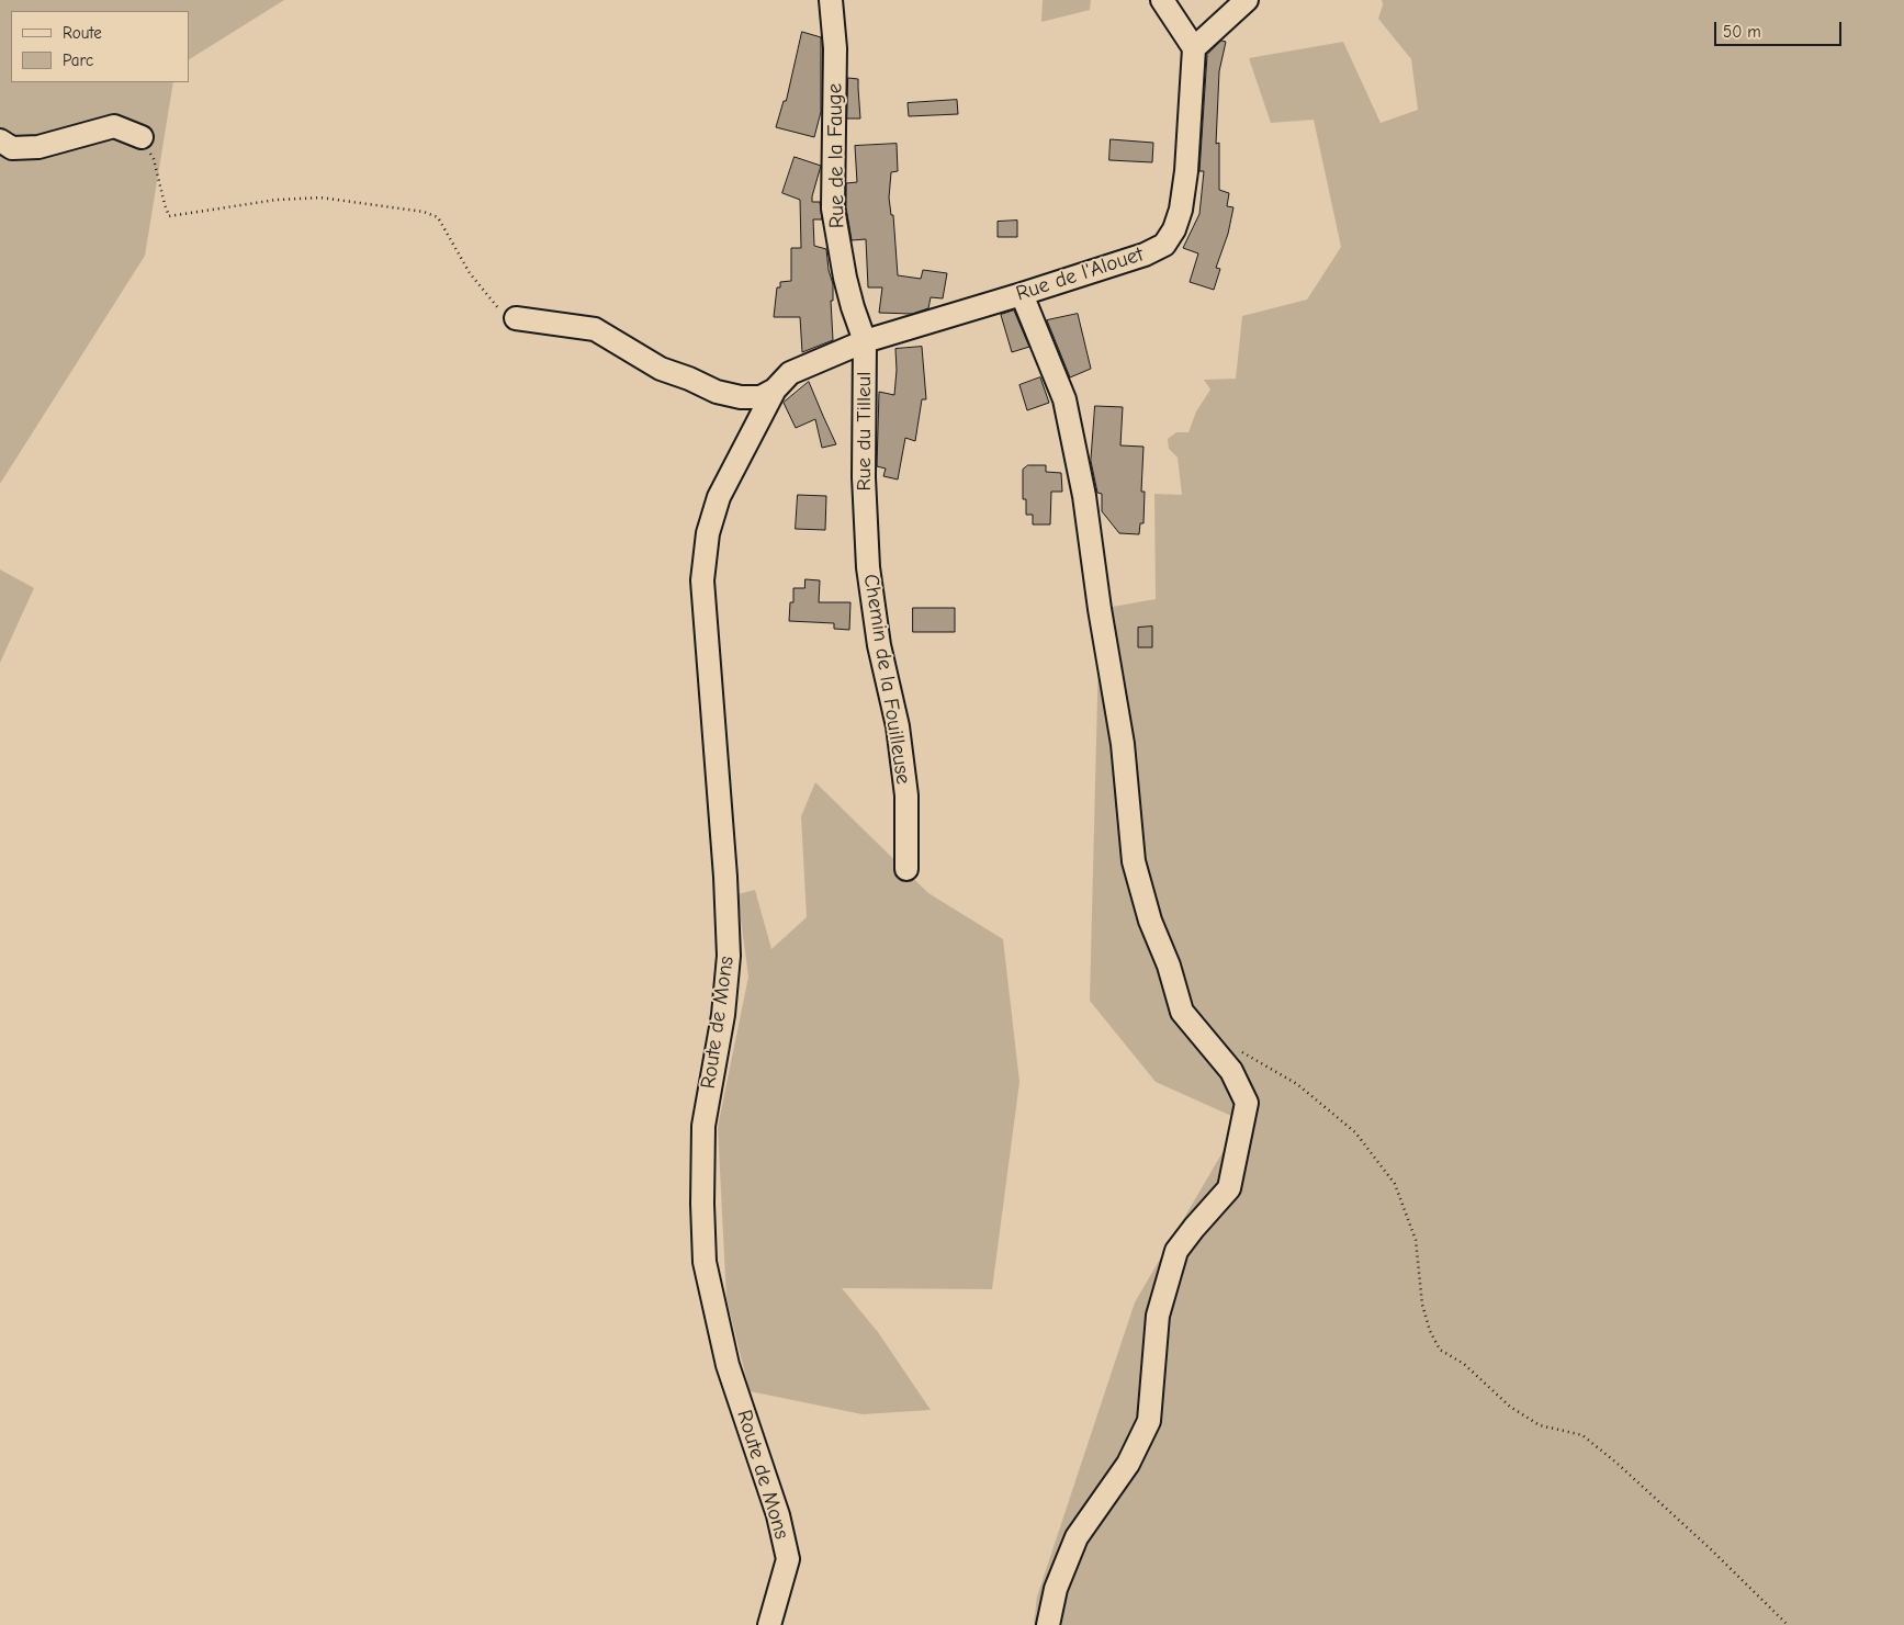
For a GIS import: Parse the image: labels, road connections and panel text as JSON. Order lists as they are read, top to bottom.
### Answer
{
  "streets": {
    "street": [
      "Rue de la Fauge",
      "Rue de l'Alouet",
      "Rue du Tilleul",
      "Chemin de la Fouilleuse",
      "Route de Mons"
    ]
  },
  "crossings": [
    ["Rue de la Fauge", "Rue de l'Alouet"],
    ["Rue de la Fauge", "Rue du Tilleul"],
    ["Rue de l'Alouet", "Rue du Tilleul"],
    ["Rue de l'Alouet", "Route de Mons"],
    ["Rue du Tilleul", "Chemin de la Fouilleuse"]
  ],
  "legend": ["Route", "Parc"],
  "scale_bar": "50 m"
}
